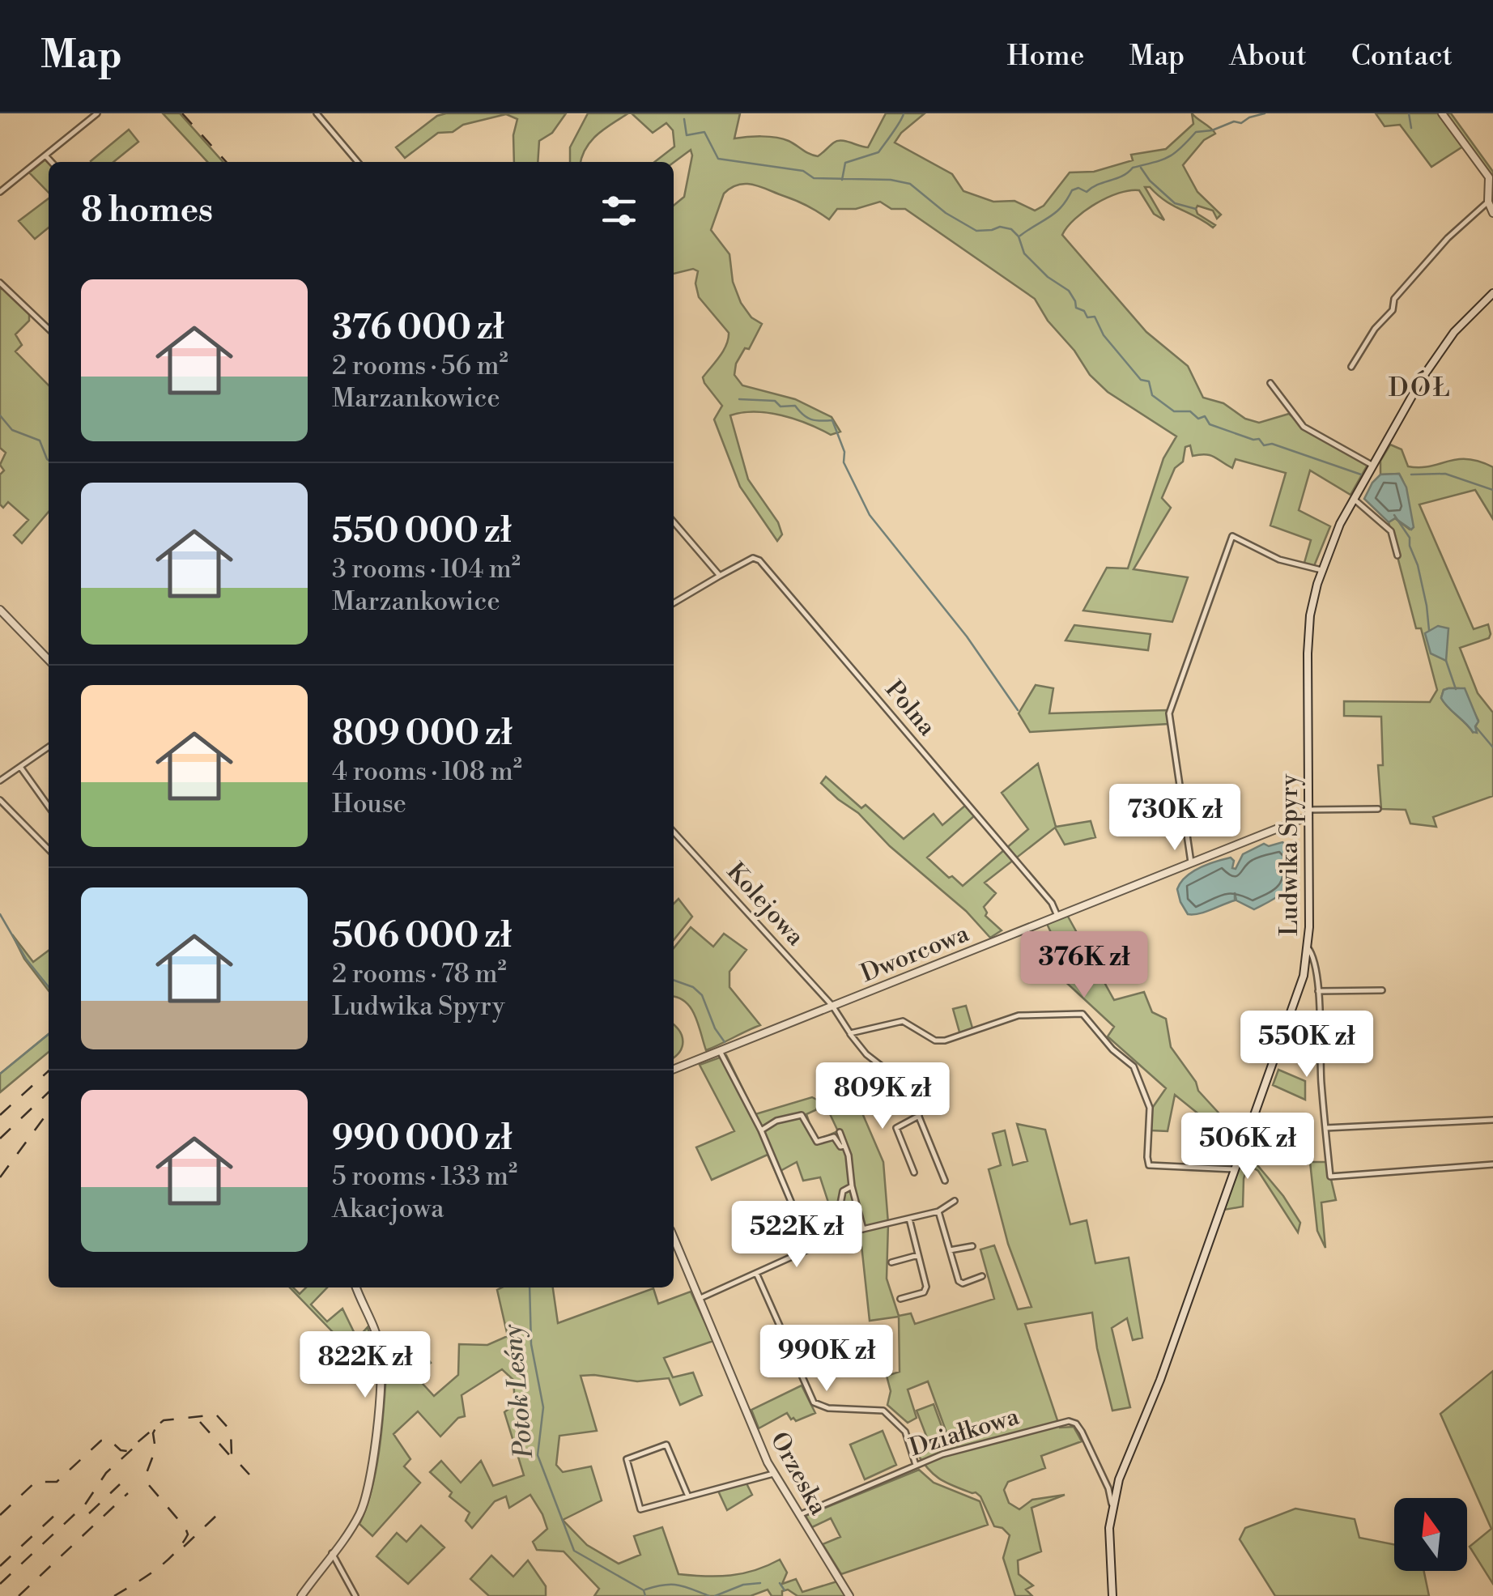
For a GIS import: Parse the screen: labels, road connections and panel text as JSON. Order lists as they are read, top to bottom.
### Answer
{
  "streets": {
    "street": [
      "Polna",
      "Ludwika Spyry",
      "Kolejowa",
      "Dworcowa",
      "Działkowa",
      "Orzeska"
    ]
  },
  "crossings": [
    ["Polna", "Dworcowa"],
    ["Ludwika Spyry", "Dworcowa"],
    ["Ludwika Spyry", "Działkowa"],
    ["Kolejowa", "Dworcowa"],
    ["Działkowa", "Orzeska"]
  ],
  "districts": ["DÓŁ"],
  "water": ["Potok Leśny"],
  "north": "top",
  "page": {
    "header": "Map",
    "nav": [
      "Home",
      "Map",
      "About",
      "Contact"
    ],
    "heading": "8 homes",
    "list": [
      {
        "name": "376 000 zł",
        "note": "2 rooms · 56 m² · Marzankowice"
      },
      {
        "name": "550 000 zł",
        "note": "3 rooms · 104 m² · Marzankowice"
      },
      {
        "name": "809 000 zł",
        "note": "4 rooms · 108 m² · House"
      },
      {
        "name": "506 000 zł",
        "note": "2 rooms · 78 m² · Ludwika Spyry"
      },
      {
        "name": "990 000 zł",
        "note": "5 rooms · 133 m² · Akacjowa"
      }
    ],
    "price": [
      "730K zł",
      "376K zł",
      "550K zł",
      "809K zł",
      "506K zł",
      "522K zł",
      "990K zł",
      "822K zł"
    ]
  }
}
